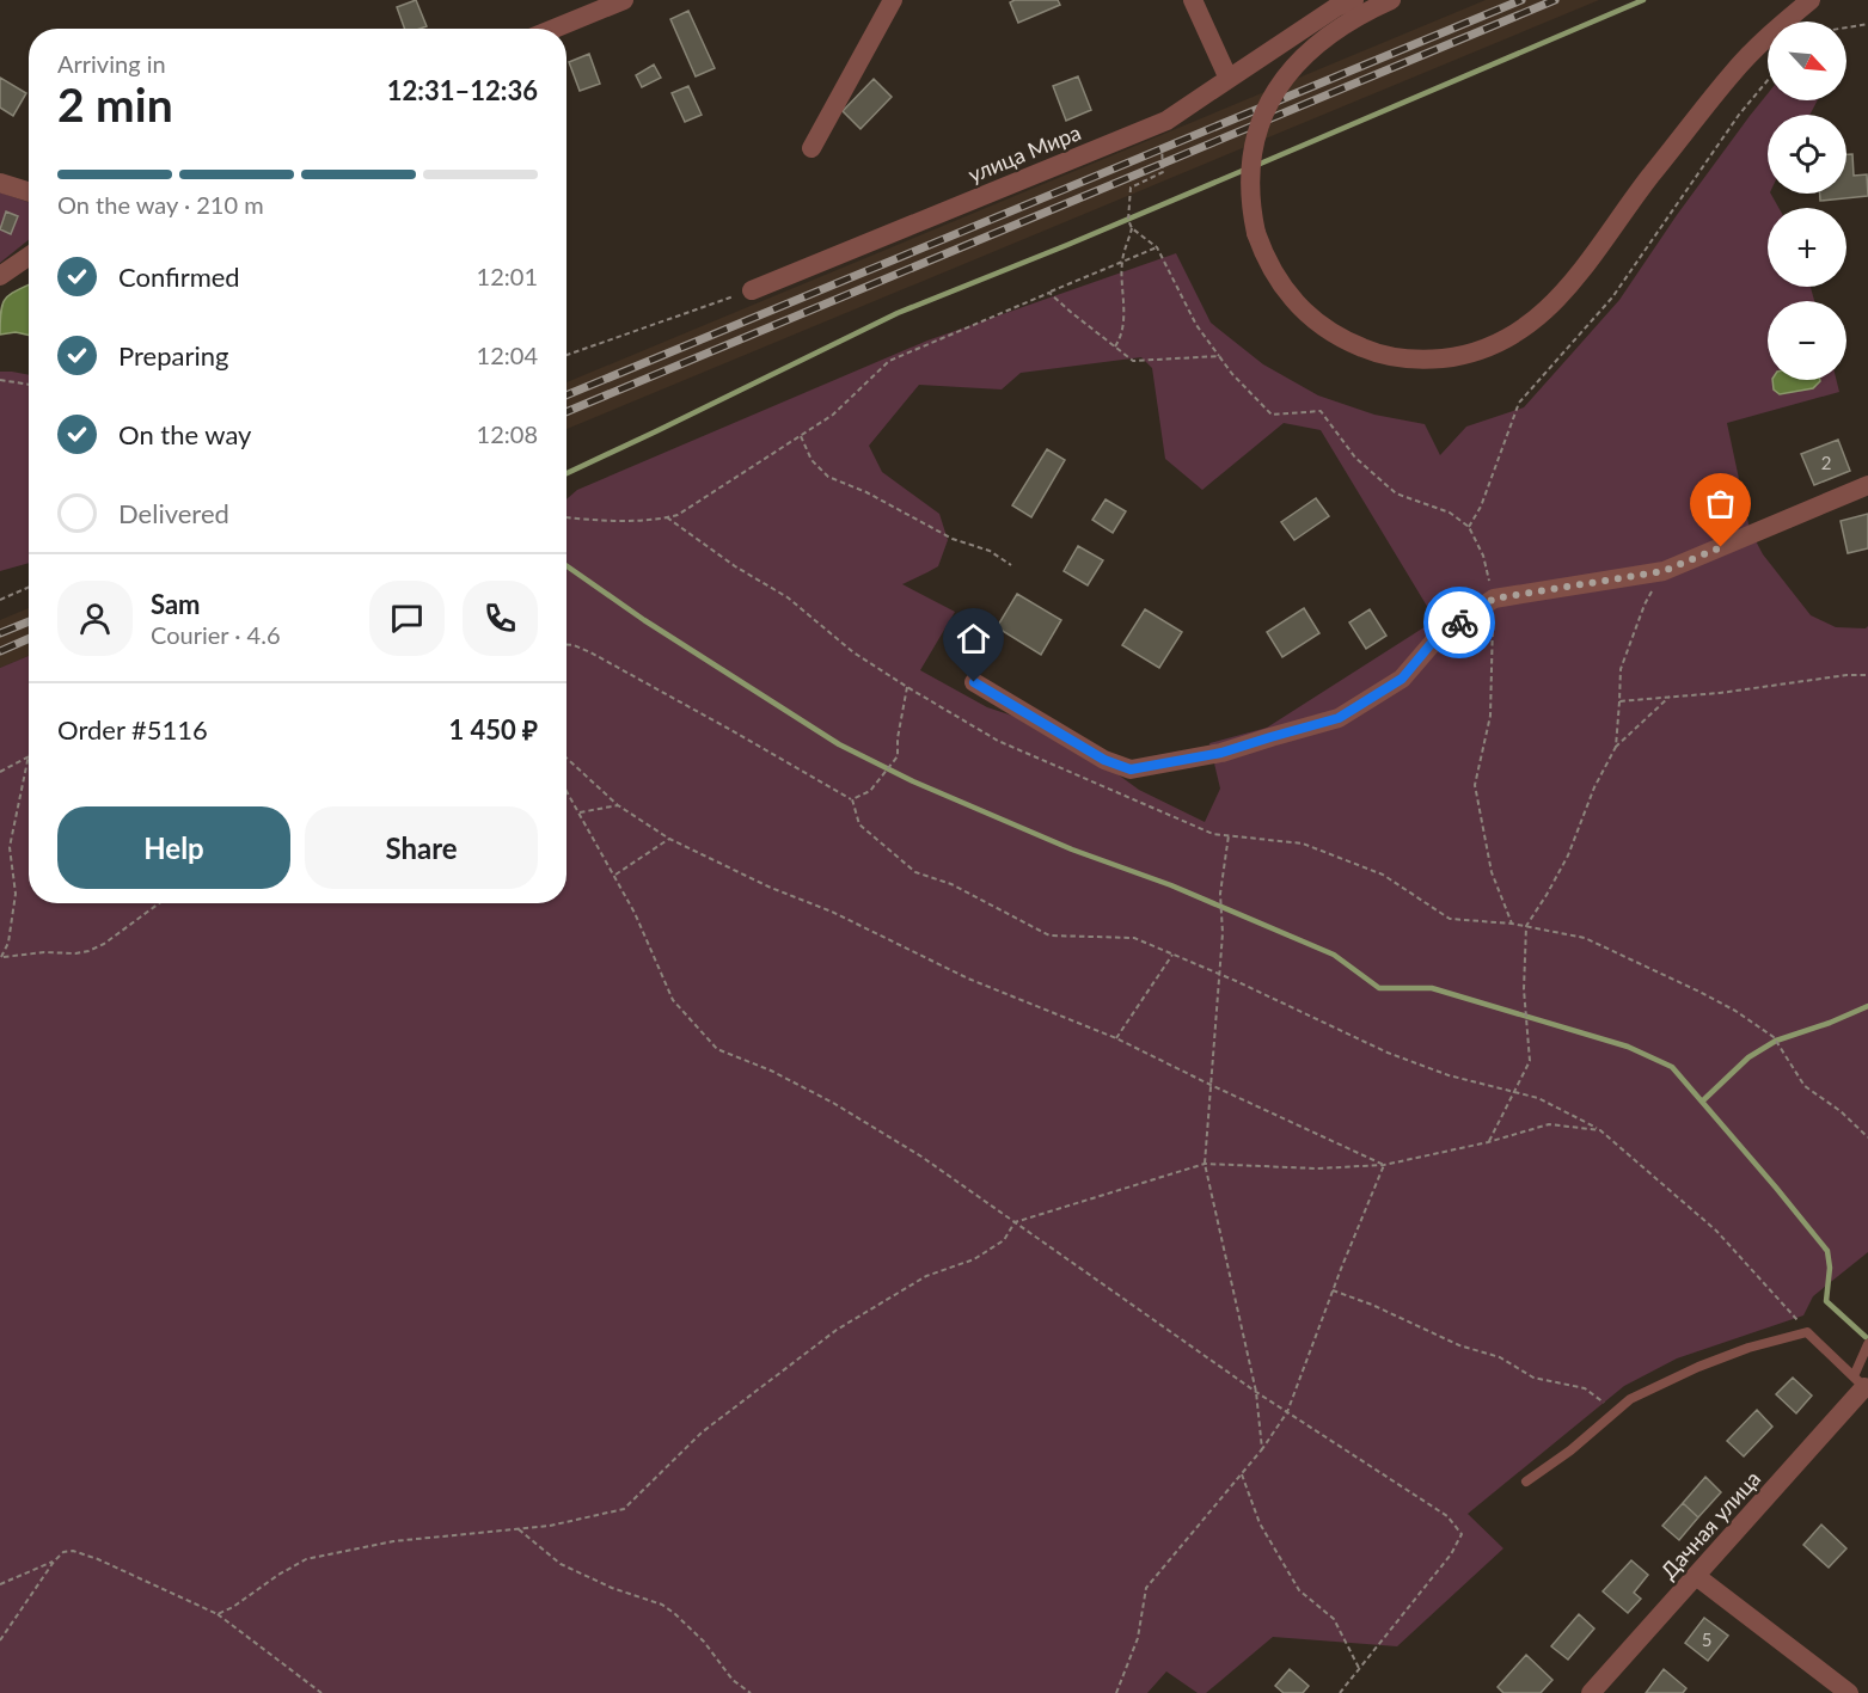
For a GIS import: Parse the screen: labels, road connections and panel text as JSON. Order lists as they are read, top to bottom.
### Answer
{
  "streets": {
    "street": ["улица Мира", "Дачная улица"]
  },
  "house_numbers": ["2", "5"],
  "north": "bottom right",
  "page": {
    "map_buttons": ["+", "−"],
    "heading": ["2 min", "Arriving in", "12:31–12:36"],
    "panel": [
      "Sam",
      "Courier · 4.6",
      "Order #5116",
      "1 450 ₽"
    ],
    "bar": "On the way · 210 m",
    "list": [
      ["Confirmed", "12:01"],
      ["Preparing", "12:04"],
      ["On the way", "12:08"],
      "Delivered"
    ],
    "buttons": ["Help", "Share"]
  }
}
